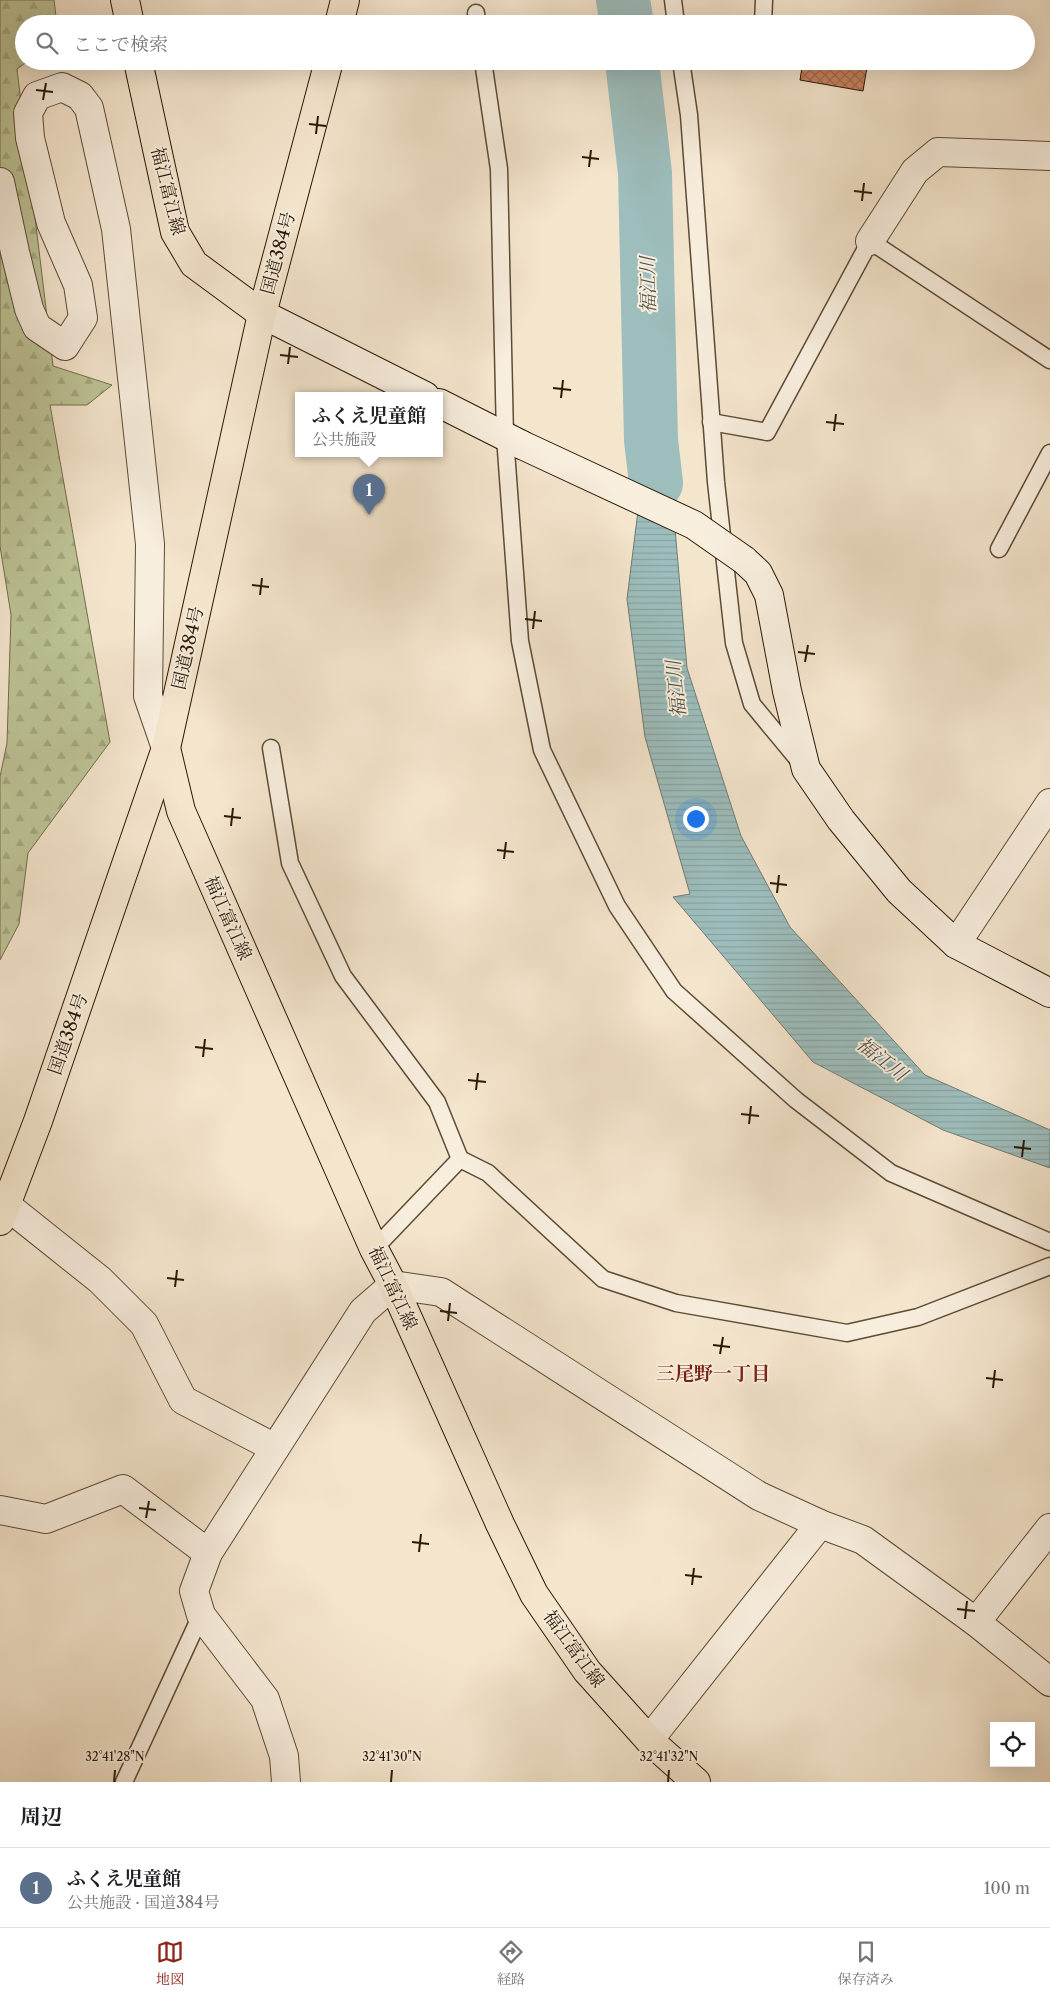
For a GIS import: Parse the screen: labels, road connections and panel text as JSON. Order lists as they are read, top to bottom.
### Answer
{
  "streets": {
    "main road": ["福江富江線", "国道384号"]
  },
  "crossings": [
    ["福江富江線", "国道384号"]
  ],
  "districts": ["三尾野一丁目"],
  "water": ["福江川"],
  "page": {
    "search": "ここで検索",
    "popup": ["ふくえ児童館", "公共施設"],
    "pins": "1",
    "heading": "周辺",
    "list": [
      {
        "mark": "1",
        "name": "ふくえ児童館",
        "note": "公共施設 · 国道384号",
        "value": "100 m"
      }
    ],
    "nav": ["地図", "経路", "保存済み"]
  },
  "coordinates": ["32°41'28\"N", "32°41'30\"N", "32°41'32\"N"]
}
